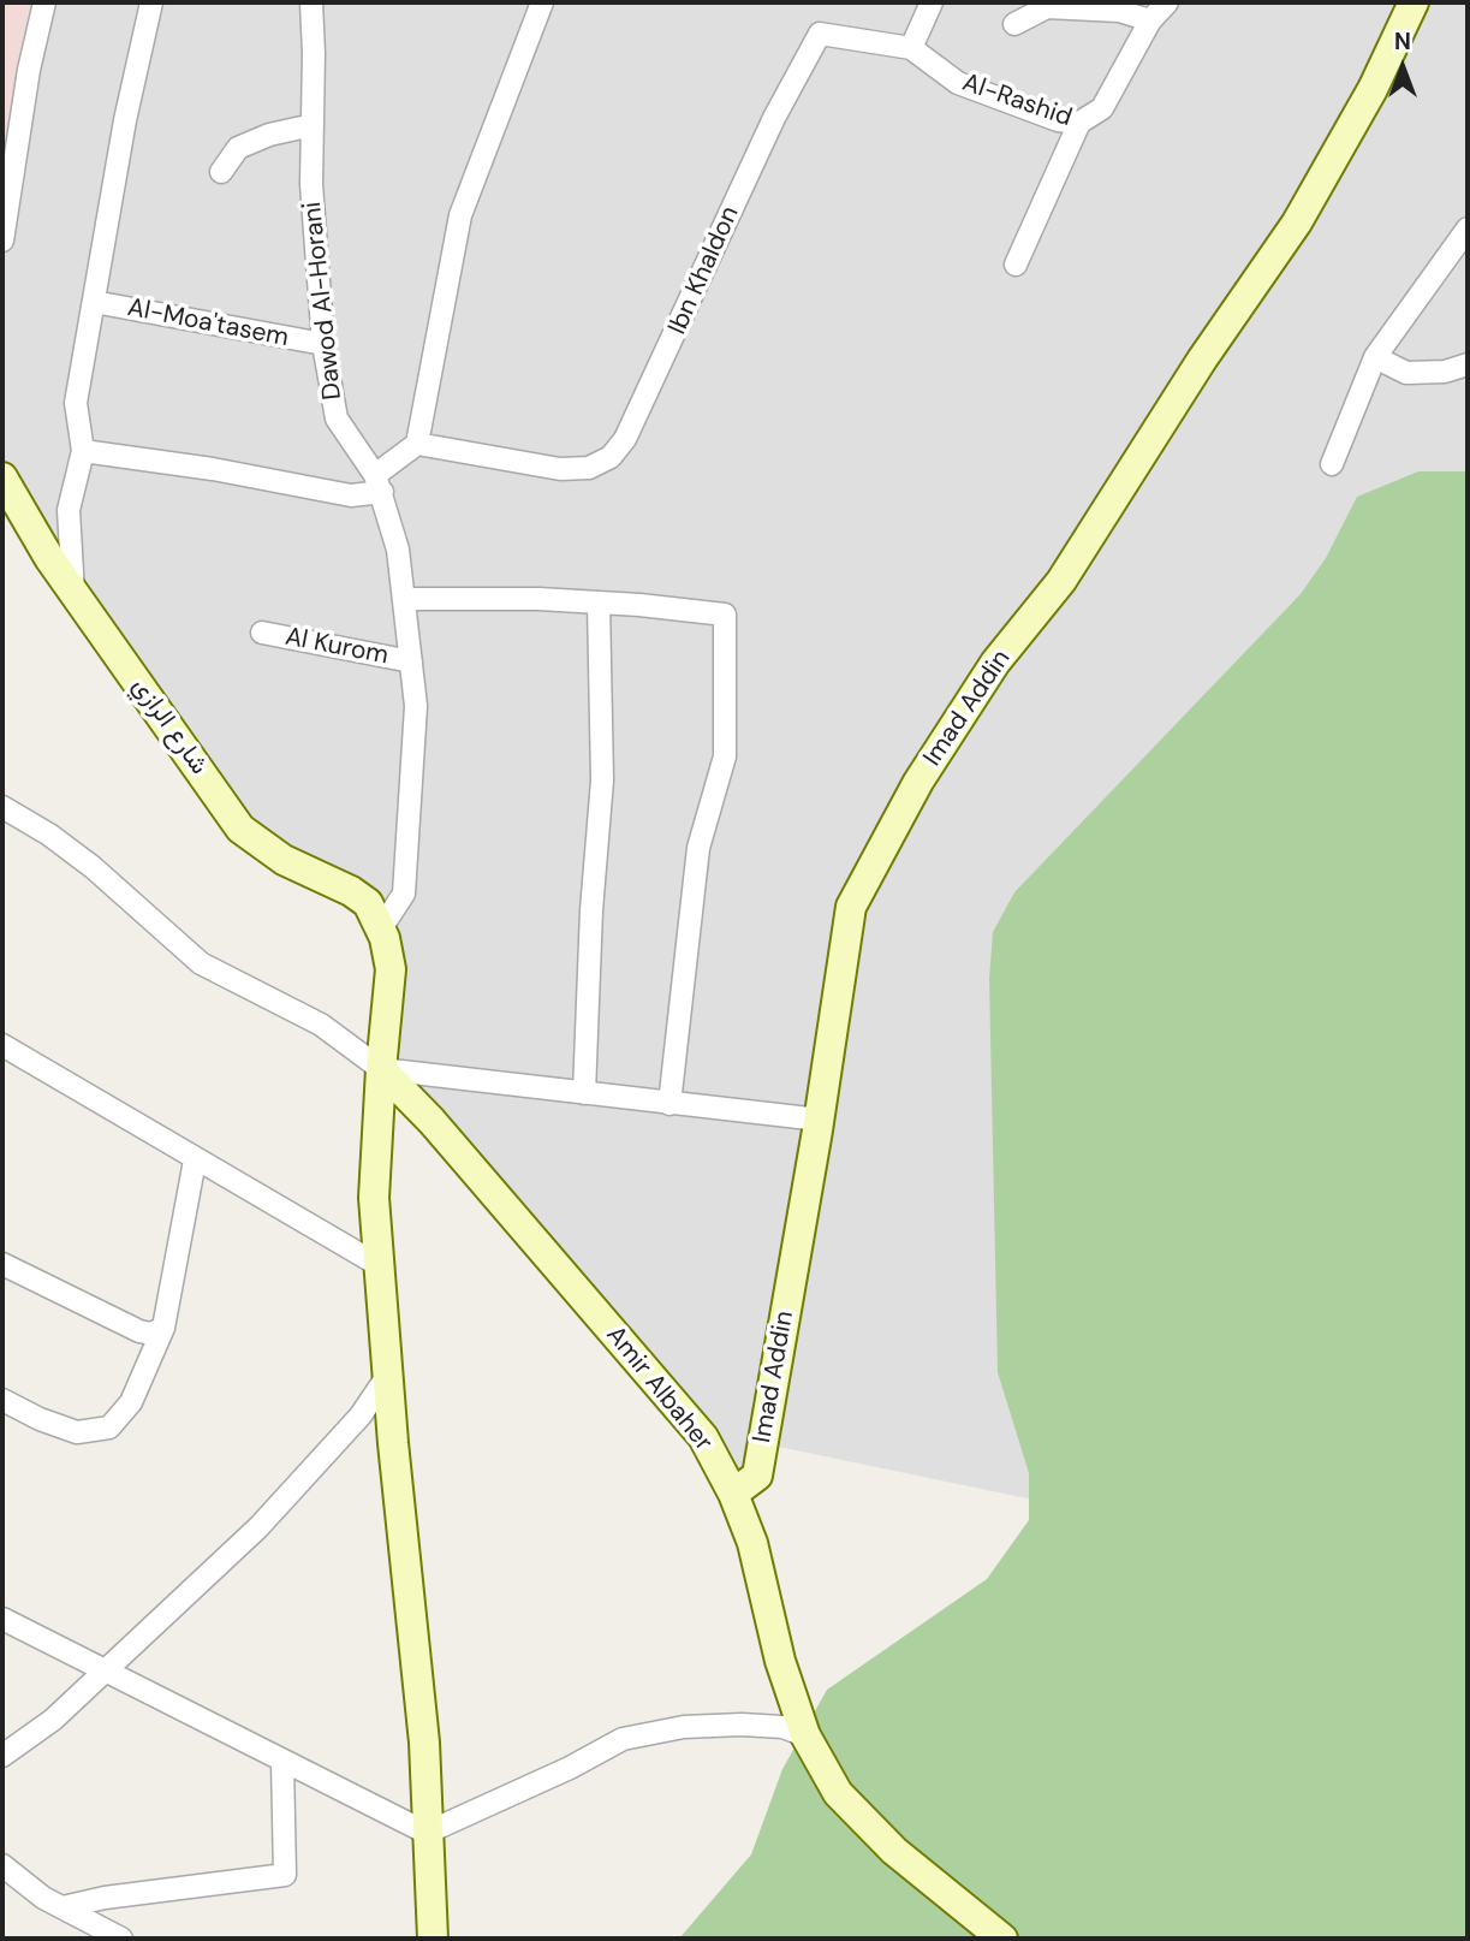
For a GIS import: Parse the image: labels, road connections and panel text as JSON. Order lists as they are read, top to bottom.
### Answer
{
  "streets": {
    "street": [
      "Al-Rashid",
      "Ibn Khaldon",
      "Dawod Al-Horani",
      "Al-Moa'tasem",
      "Al Kurom",
      "Imad Addin",
      "شارع الرازي",
      "Amir Albaher"
    ]
  },
  "crossings": [
    ["Al-Rashid", "Ibn Khaldon"],
    ["Dawod Al-Horani", "Al-Moa'tasem"],
    ["Dawod Al-Horani", "Al Kurom"],
    ["Dawod Al-Horani", "شارع الرازي"],
    ["Imad Addin", "Amir Albaher"]
  ],
  "north": "top"
}
